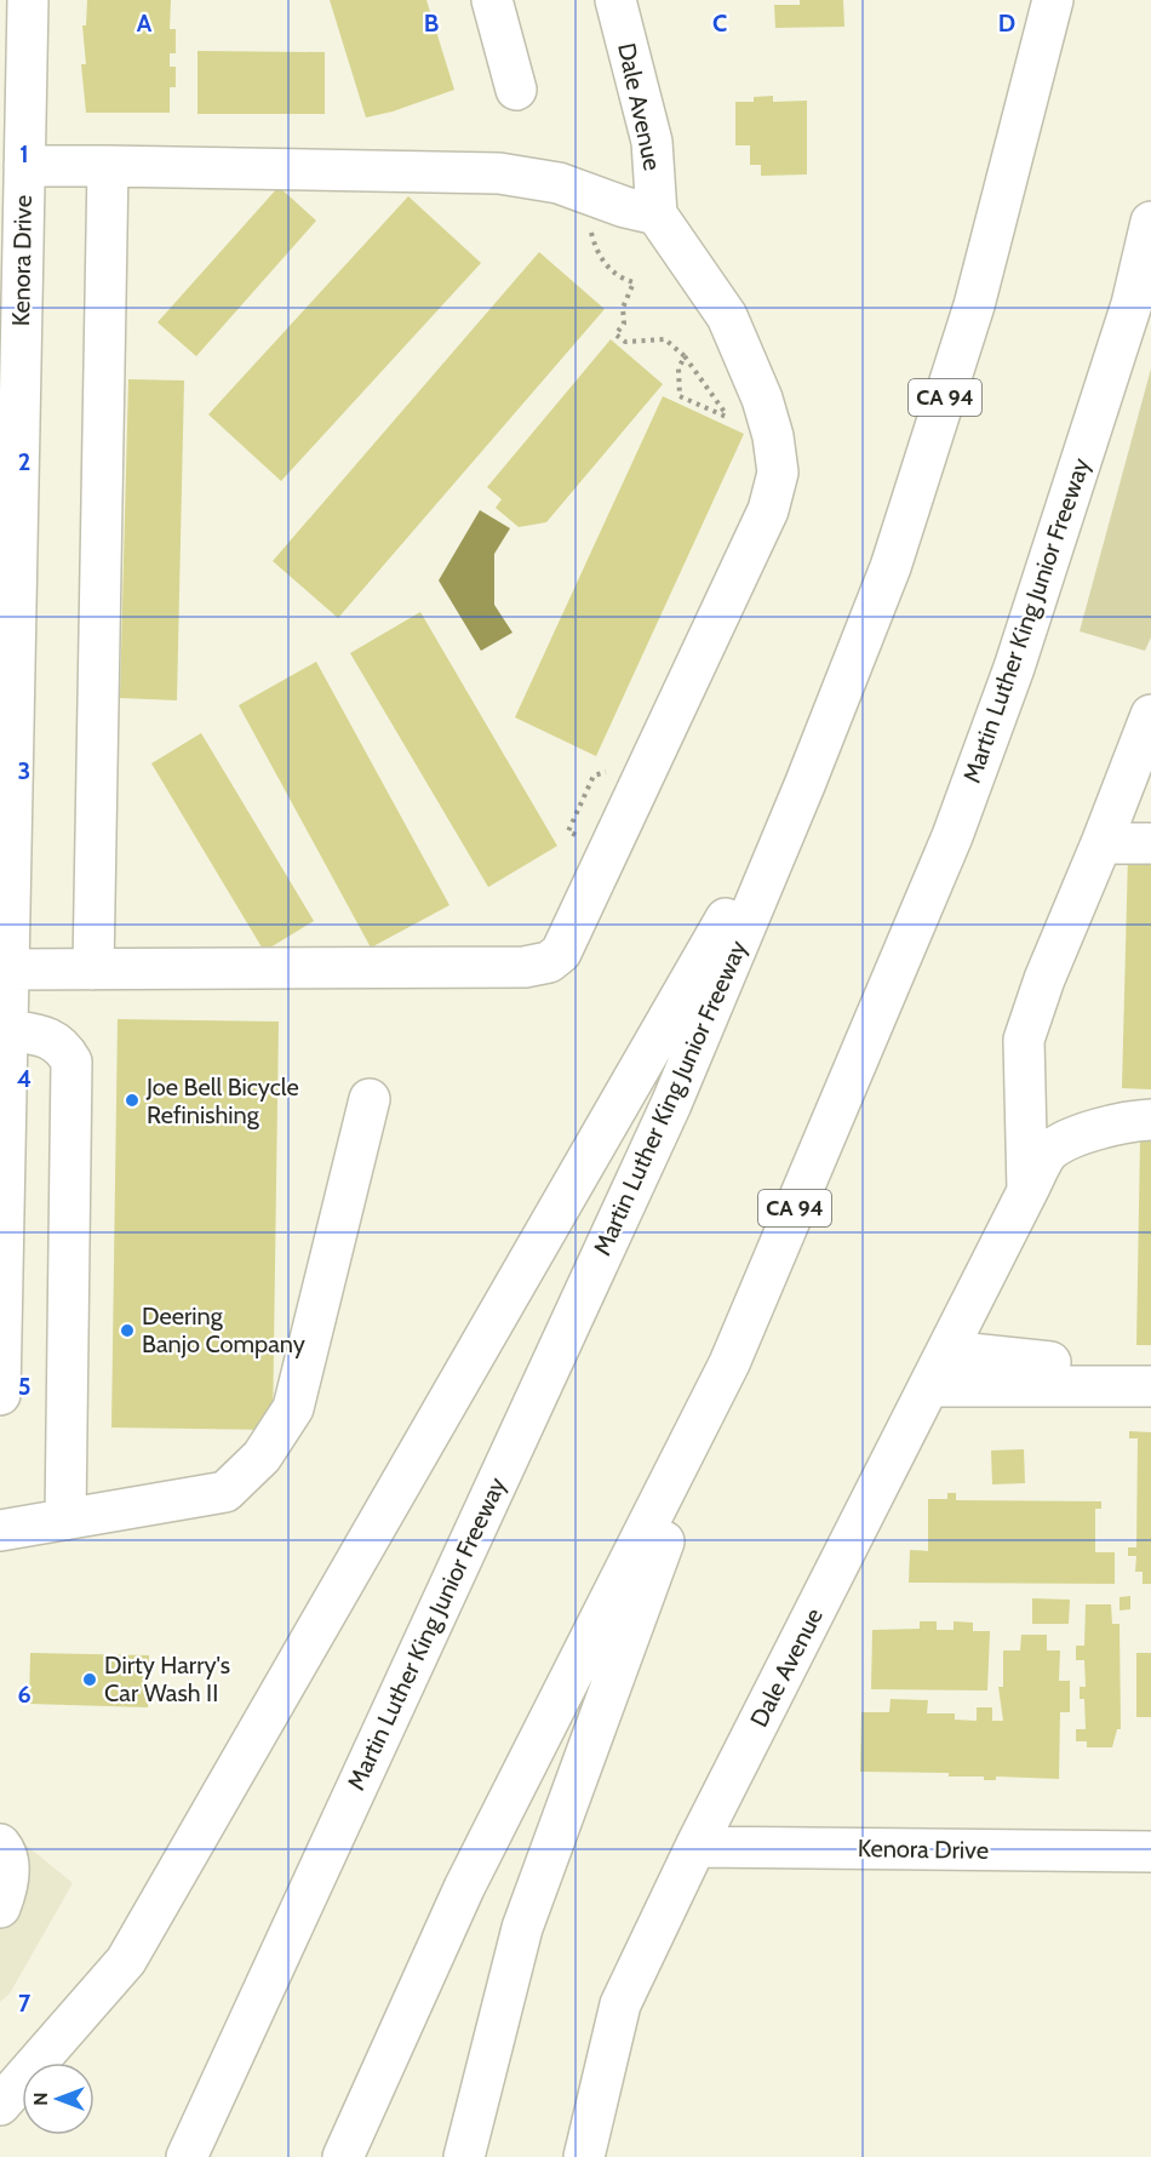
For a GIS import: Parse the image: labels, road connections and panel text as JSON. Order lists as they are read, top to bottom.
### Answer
{
  "streets": {
    "main road": [
      "Dale Avenue",
      "Kenora Drive",
      "CA 94",
      "Martin Luther King Junior Freeway"
    ]
  },
  "crossings": [
    ["Dale Avenue", "Kenora Drive"]
  ],
  "places": ["Joe Bell Bicycle Refinishing", "Deering Banjo Company", "Dirty Harry's Car Wash II"],
  "north": "left",
  "grid": {
    "columns": [
      "A",
      "B",
      "C",
      "D"
    ],
    "rows": [
      "1",
      "2",
      "3",
      "4",
      "5",
      "6",
      "7"
    ]
  }
}
